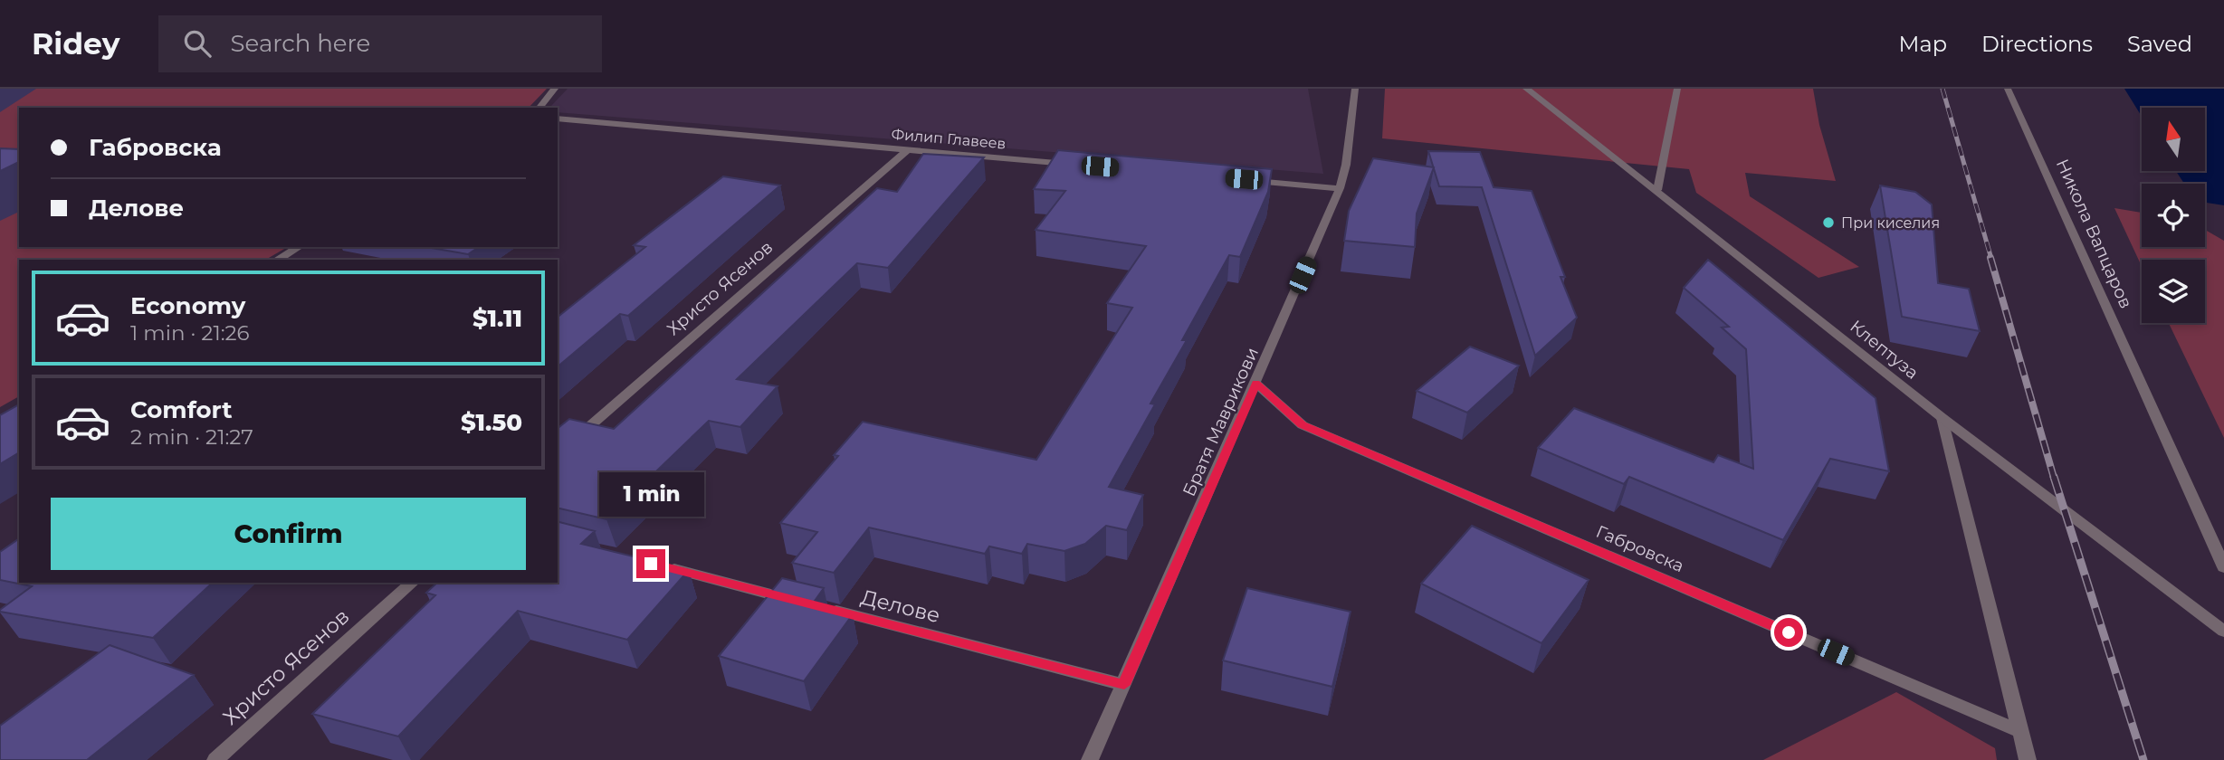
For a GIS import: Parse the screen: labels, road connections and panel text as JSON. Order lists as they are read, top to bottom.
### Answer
{
  "streets": {
    "street": [
      "Филип Главеев",
      "Никола Вапцаров",
      "Христо Ясенов",
      "Клептуза",
      "Братя Маврикови",
      "Габровска",
      "Делове"
    ]
  },
  "crossings": [
    ["Филип Главеев", "Христо Ясенов"],
    ["Братя Маврикови", "Габровска"],
    ["Братя Маврикови", "Делове"]
  ],
  "places": ["При киселия"],
  "north": "top",
  "page": {
    "header": "Ridey",
    "search": "Search here",
    "nav": ["Map", "Directions", "Saved"],
    "banner": ["Габровска", "Делове"],
    "list": [
      {
        "name": "Economy",
        "note": "1 min · 21:26",
        "value": "$1.11"
      },
      {
        "name": "Comfort",
        "note": "2 min · 21:27",
        "value": "$1.50"
      }
    ],
    "bubble": "1 min",
    "buttons": "Confirm"
  }
}
